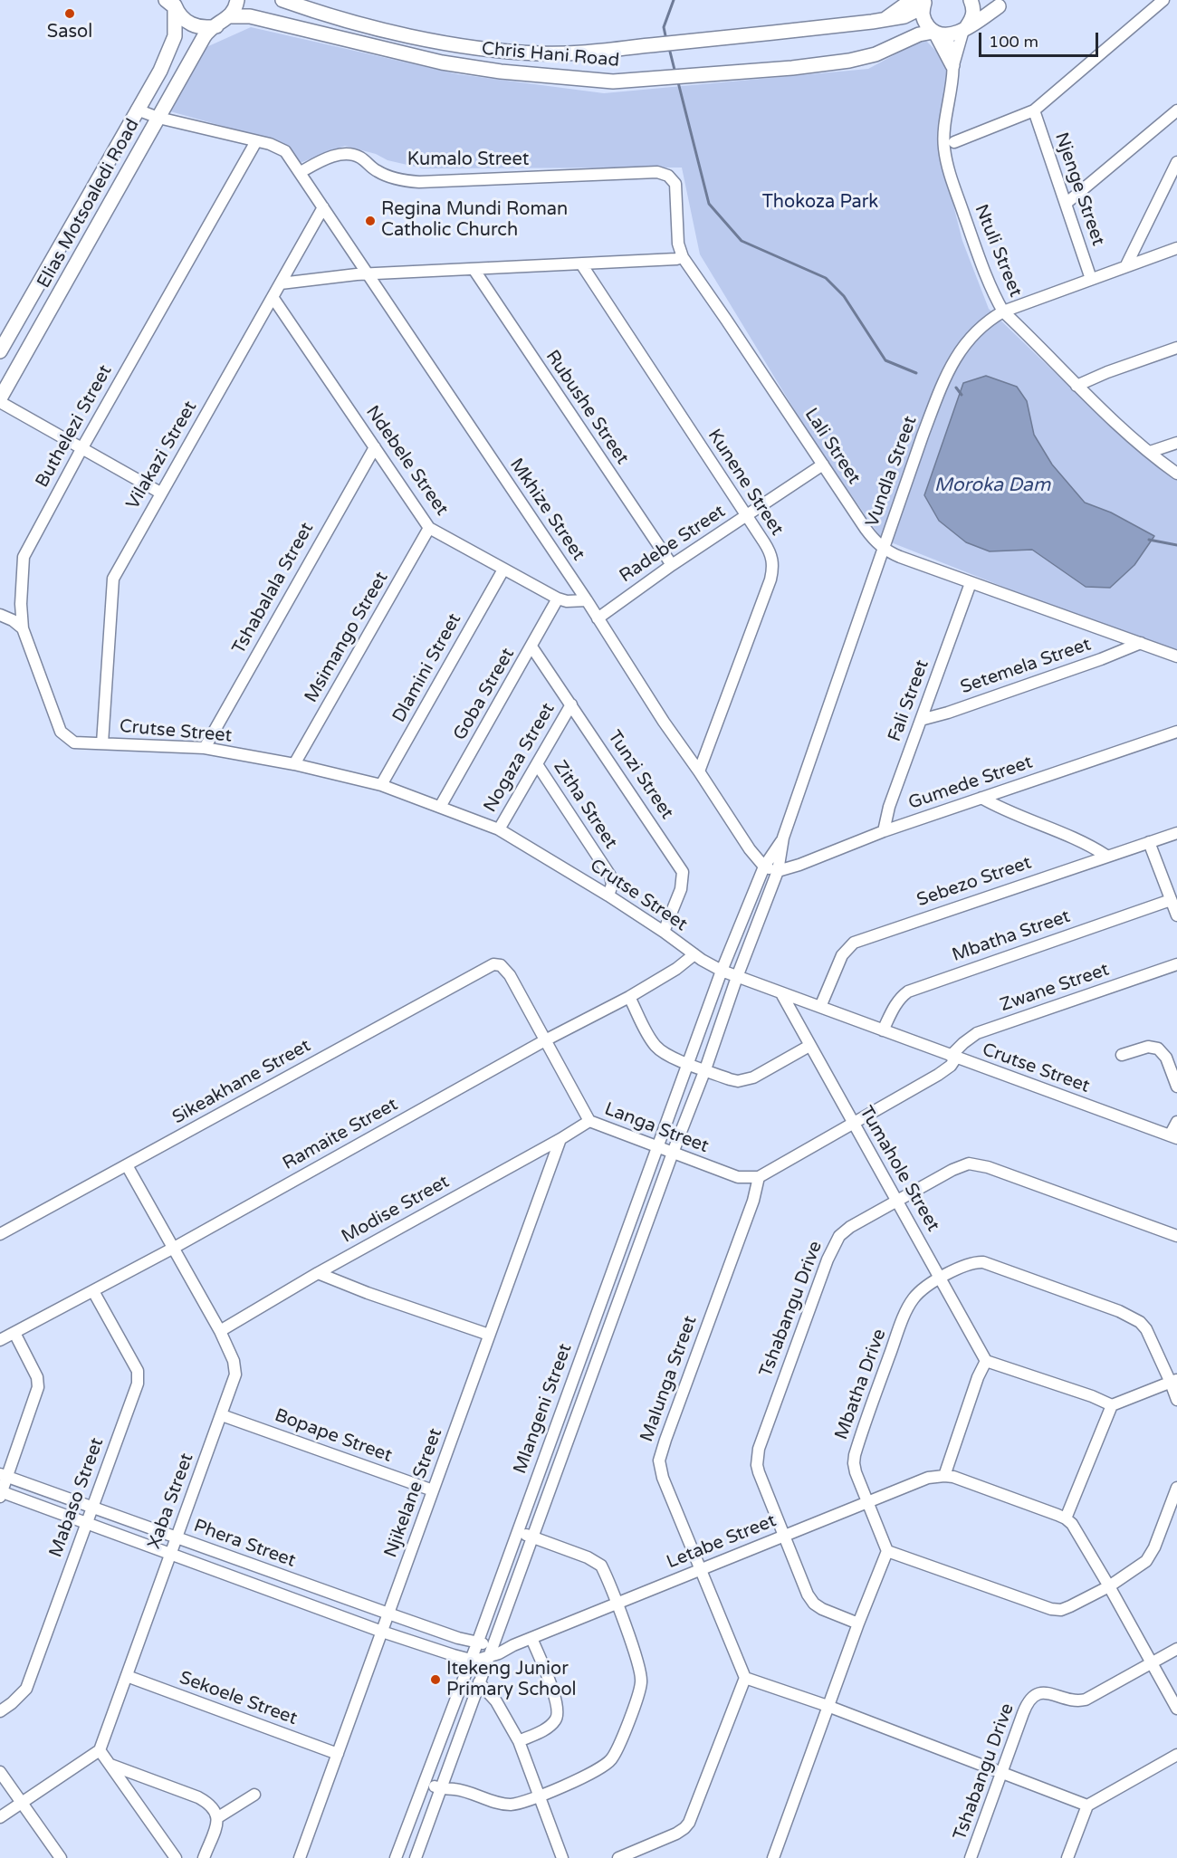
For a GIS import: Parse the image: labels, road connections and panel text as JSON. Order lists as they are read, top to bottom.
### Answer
{
  "streets": {
    "main road": ["Chris Hani Road", "Elias Motsoaledi Road"],
    "street": [
      "Kumalo Street",
      "Njenge Street",
      "Ntuli Street",
      "Rubushe Street",
      "Buthelezi Street",
      "Lali Street",
      "Vilakazi Street",
      "Ndebele Street",
      "Vundla Street",
      "Kunene Street",
      "Mkhize Street",
      "Radebe Street",
      "Tshabalala Street",
      "Msimango Street",
      "Setemela Street",
      "Dlamini Street",
      "Goba Street",
      "Fali Street",
      "Crutse Street",
      "Nogaza Street",
      "Tunzi Street",
      "Gumede Street",
      "Zitha Street",
      "Sebezo Street",
      "Mbatha Street",
      "Zwane Street",
      "Sikeakhane Street",
      "Langa Street",
      "Ramaite Street",
      "Tumahole Street",
      "Modise Street",
      "Tshabangu Drive",
      "Malunga Street",
      "Mbatha Drive",
      "Mlangeni Street",
      "Bopape Street",
      "Njikelane Street",
      "Mabaso Street",
      "Xaba Street",
      "Letabe Street",
      "Phera Street",
      "Sekoele Street"
    ]
  },
  "crossings": [
    ["Chris Hani Road", "Ntuli Street"],
    ["Kumalo Street", "Lali Street"],
    ["Kumalo Street", "Mkhize Street"],
    ["Njenge Street", "Vundla Street"],
    ["Ntuli Street", "Vundla Street"],
    ["Rubushe Street", "Radebe Street"],
    ["Buthelezi Street", "Crutse Street"],
    ["Lali Street", "Vundla Street"],
    ["Lali Street", "Radebe Street"],
    ["Lali Street", "Setemela Street"],
    ["Lali Street", "Fali Street"],
    ["Vilakazi Street", "Ndebele Street"],
    ["Vilakazi Street", "Mkhize Street"],
    ["Vilakazi Street", "Crutse Street"],
    ["Ndebele Street", "Mkhize Street"],
    ["Ndebele Street", "Tshabalala Street"],
    ["Ndebele Street", "Msimango Street"],
    ["Ndebele Street", "Dlamini Street"],
    ["Ndebele Street", "Goba Street"],
    ["Vundla Street", "Mkhize Street"],
    ["Vundla Street", "Crutse Street"],
    ["Vundla Street", "Gumede Street"],
    ["Vundla Street", "Mlangeni Street"],
    ["Kunene Street", "Mkhize Street"],
    ["Kunene Street", "Radebe Street"],
    ["Mkhize Street", "Radebe Street"],
    ["Tshabalala Street", "Crutse Street"],
    ["Msimango Street", "Crutse Street"],
    ["Setemela Street", "Fali Street"],
    ["Dlamini Street", "Crutse Street"],
    ["Goba Street", "Crutse Street"],
    ["Goba Street", "Tunzi Street"],
    ["Fali Street", "Gumede Street"],
    ["Crutse Street", "Nogaza Street"],
    ["Crutse Street", "Tunzi Street"],
    ["Crutse Street", "Zitha Street"],
    ["Crutse Street", "Sebezo Street"],
    ["Crutse Street", "Mbatha Street"],
    ["Crutse Street", "Zwane Street"],
    ["Crutse Street", "Ramaite Street"],
    ["Crutse Street", "Tumahole Street"],
    ["Crutse Street", "Mlangeni Street"],
    ["Nogaza Street", "Tunzi Street"],
    ["Nogaza Street", "Zitha Street"],
    ["Sikeakhane Street", "Langa Street"],
    ["Sikeakhane Street", "Xaba Street"],
    ["Langa Street", "Ramaite Street"],
    ["Langa Street", "Modise Street"],
    ["Langa Street", "Malunga Street"],
    ["Langa Street", "Mlangeni Street"],
    ["Ramaite Street", "Mabaso Street"],
    ["Ramaite Street", "Xaba Street"],
    ["Tumahole Street", "Tshabangu Drive"],
    ["Tumahole Street", "Mbatha Drive"],
    ["Modise Street", "Njikelane Street"],
    ["Modise Street", "Xaba Street"],
    ["Tshabangu Drive", "Letabe Street"],
    ["Malunga Street", "Letabe Street"],
    ["Mbatha Drive", "Letabe Street"],
    ["Mlangeni Street", "Letabe Street"],
    ["Mlangeni Street", "Phera Street"],
    ["Bopape Street", "Njikelane Street"],
    ["Bopape Street", "Xaba Street"],
    ["Njikelane Street", "Phera Street"],
    ["Njikelane Street", "Sekoele Street"],
    ["Mabaso Street", "Phera Street"],
    ["Xaba Street", "Phera Street"],
    ["Xaba Street", "Sekoele Street"],
    ["Letabe Street", "Phera Street"]
  ],
  "water": ["Moroka Dam"],
  "parks": ["Thokoza Park"],
  "places": ["Sasol", "Regina Mundi Roman Catholic Church", "Itekeng Junior Primary School"],
  "scale_bar": "100 m"
}
